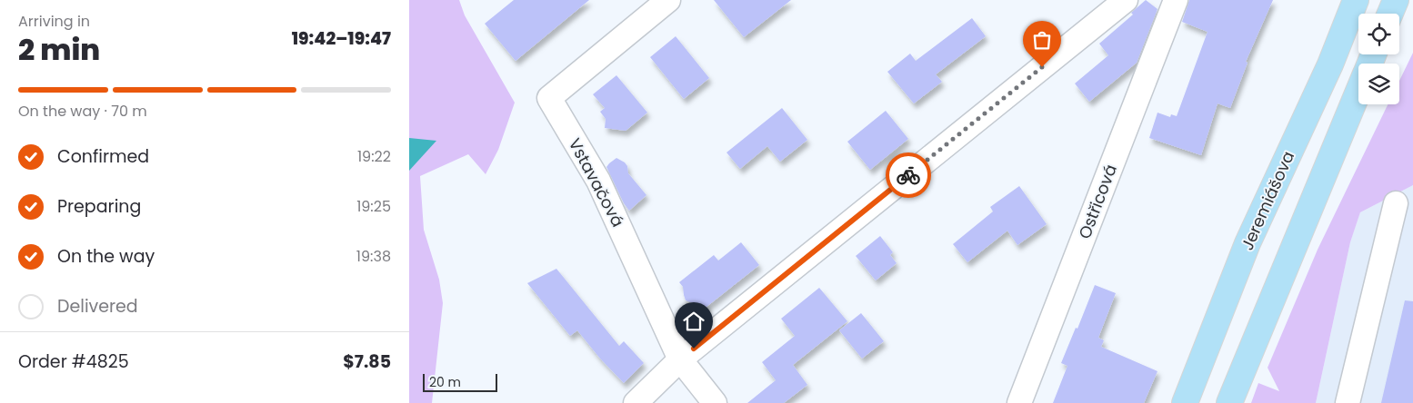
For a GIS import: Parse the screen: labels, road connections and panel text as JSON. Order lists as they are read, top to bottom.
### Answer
{
  "streets": {
    "main road": ["Jeremiášova"],
    "street": ["Vstavačová", "Ostřicová"]
  },
  "scale_bar": "20 m",
  "page": {
    "heading": ["2 min", "Arriving in", "19:42–19:47"],
    "panel": ["Order #4825", "$7.85"],
    "bar": "On the way · 70 m",
    "list": [
      ["Confirmed", "19:22"],
      ["Preparing", "19:25"],
      ["On the way", "19:38"],
      "Delivered"
    ],
    "scale": "20 m"
  }
}
